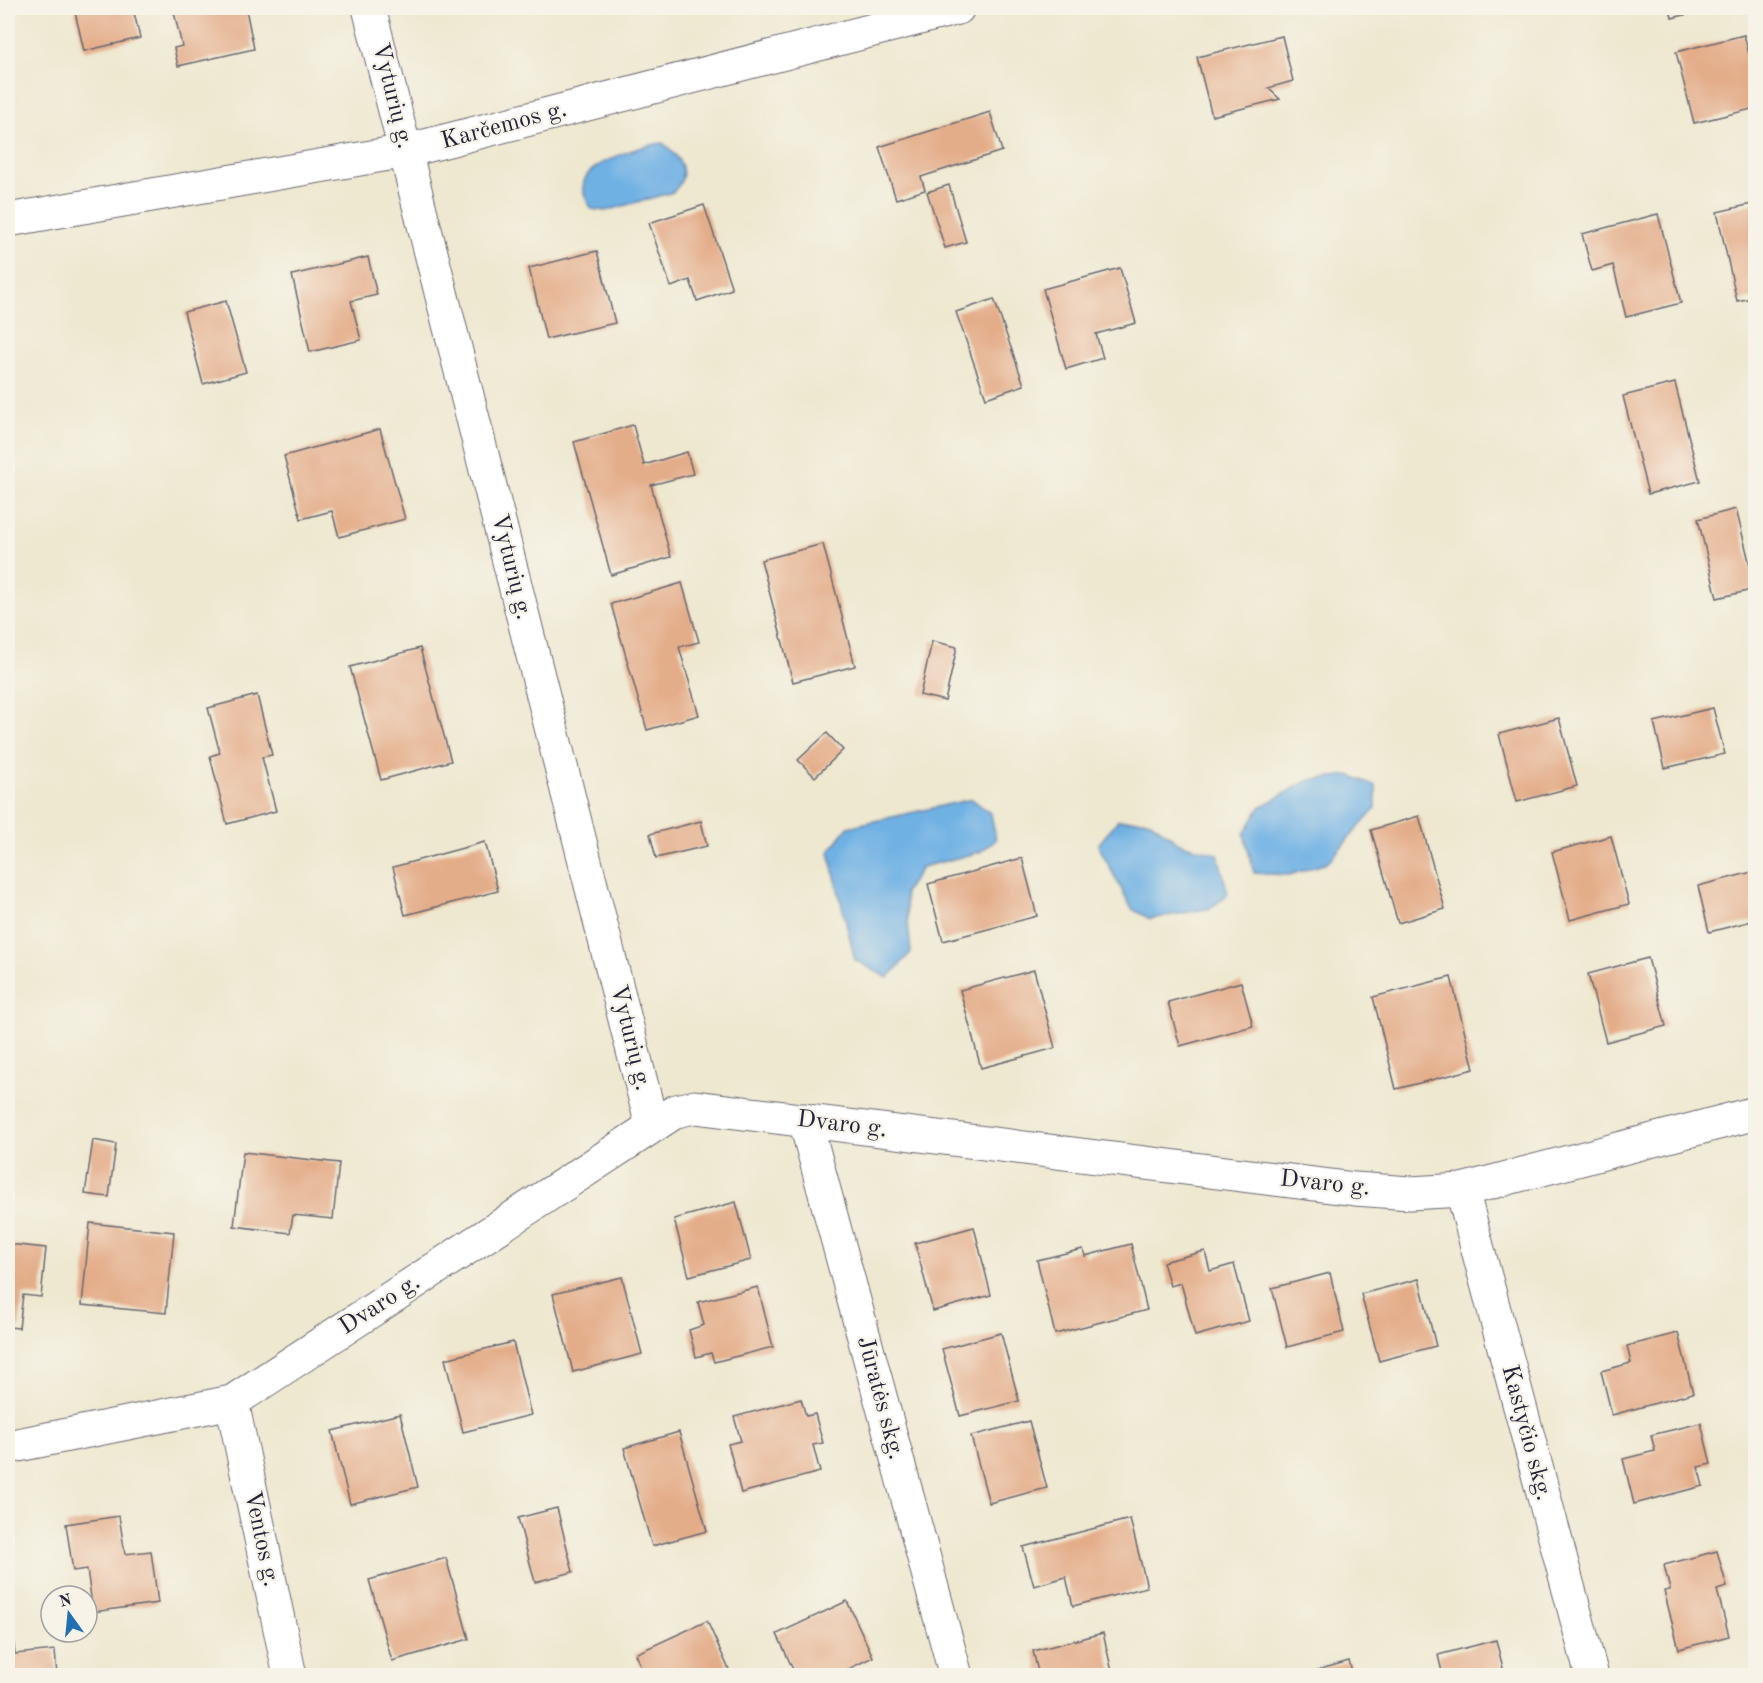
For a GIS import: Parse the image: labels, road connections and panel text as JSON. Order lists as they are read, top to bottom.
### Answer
{
  "streets": {
    "street": [
      "Vyturių g.",
      "Karčemos g.",
      "Dvaro g.",
      "Jūratės skg.",
      "Kastyčio skg.",
      "Ventos g."
    ]
  },
  "crossings": [
    ["Vyturių g.", "Karčemos g."],
    ["Vyturių g.", "Dvaro g."],
    ["Dvaro g.", "Jūratės skg."],
    ["Dvaro g.", "Kastyčio skg."],
    ["Dvaro g.", "Ventos g."]
  ],
  "north": "top"
}
